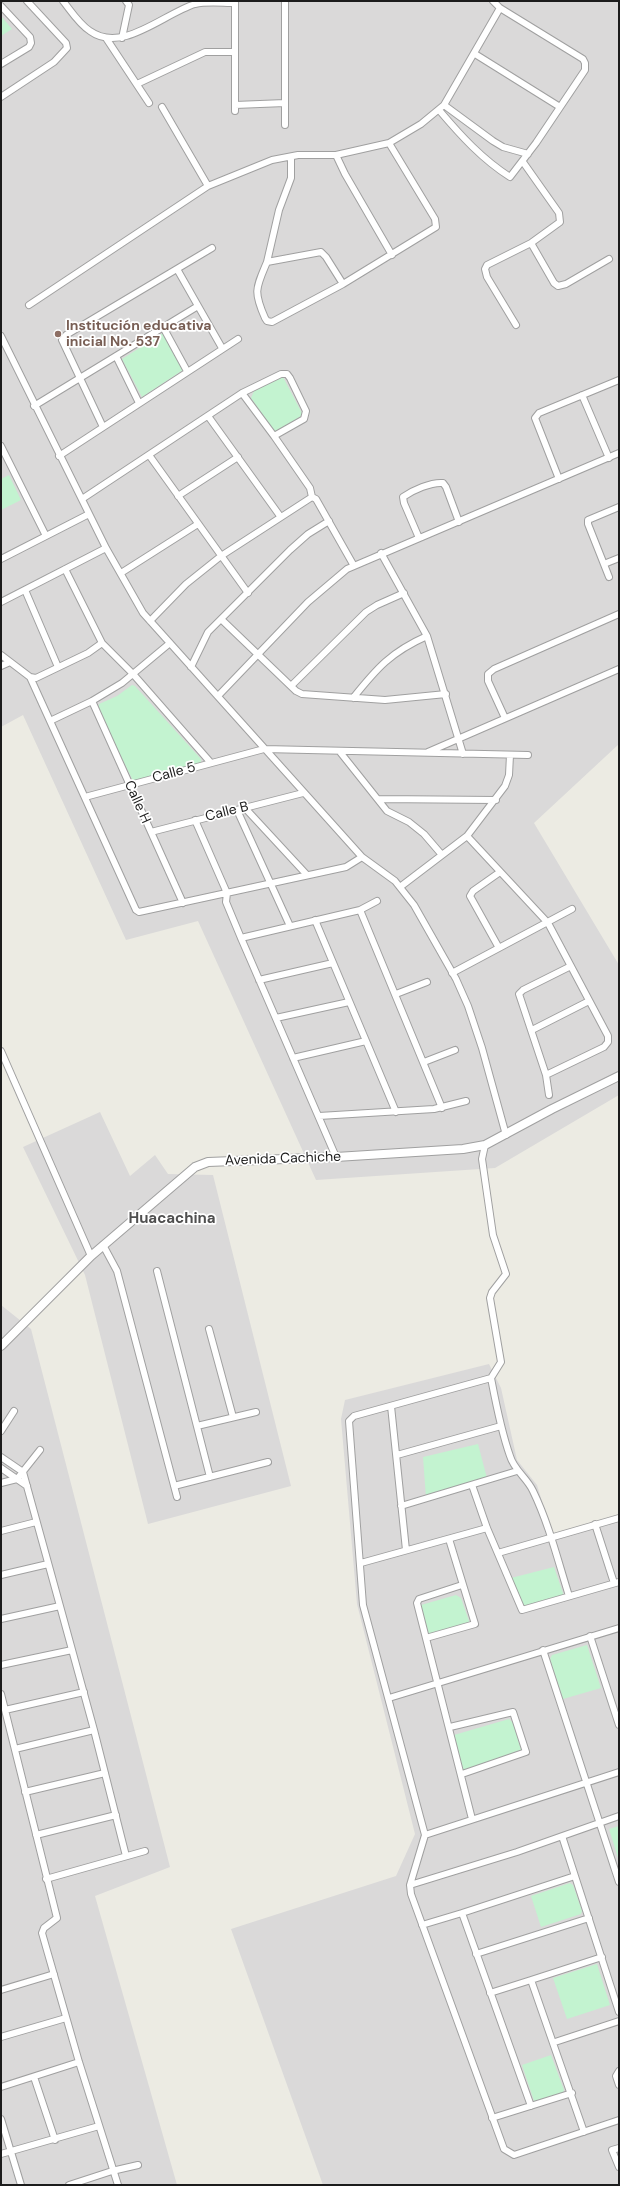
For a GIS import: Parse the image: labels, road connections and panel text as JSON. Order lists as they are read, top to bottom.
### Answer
{
  "streets": {
    "street": [
      "Calle 5",
      "Calle H",
      "Calle B",
      "Avenida Cachiche"
    ]
  },
  "crossings": [
    ["Calle 5", "Calle H"],
    ["Calle H", "Calle B"]
  ],
  "districts": ["Huacachina"],
  "places": ["Institución educativa inicial No. 537"]
}
